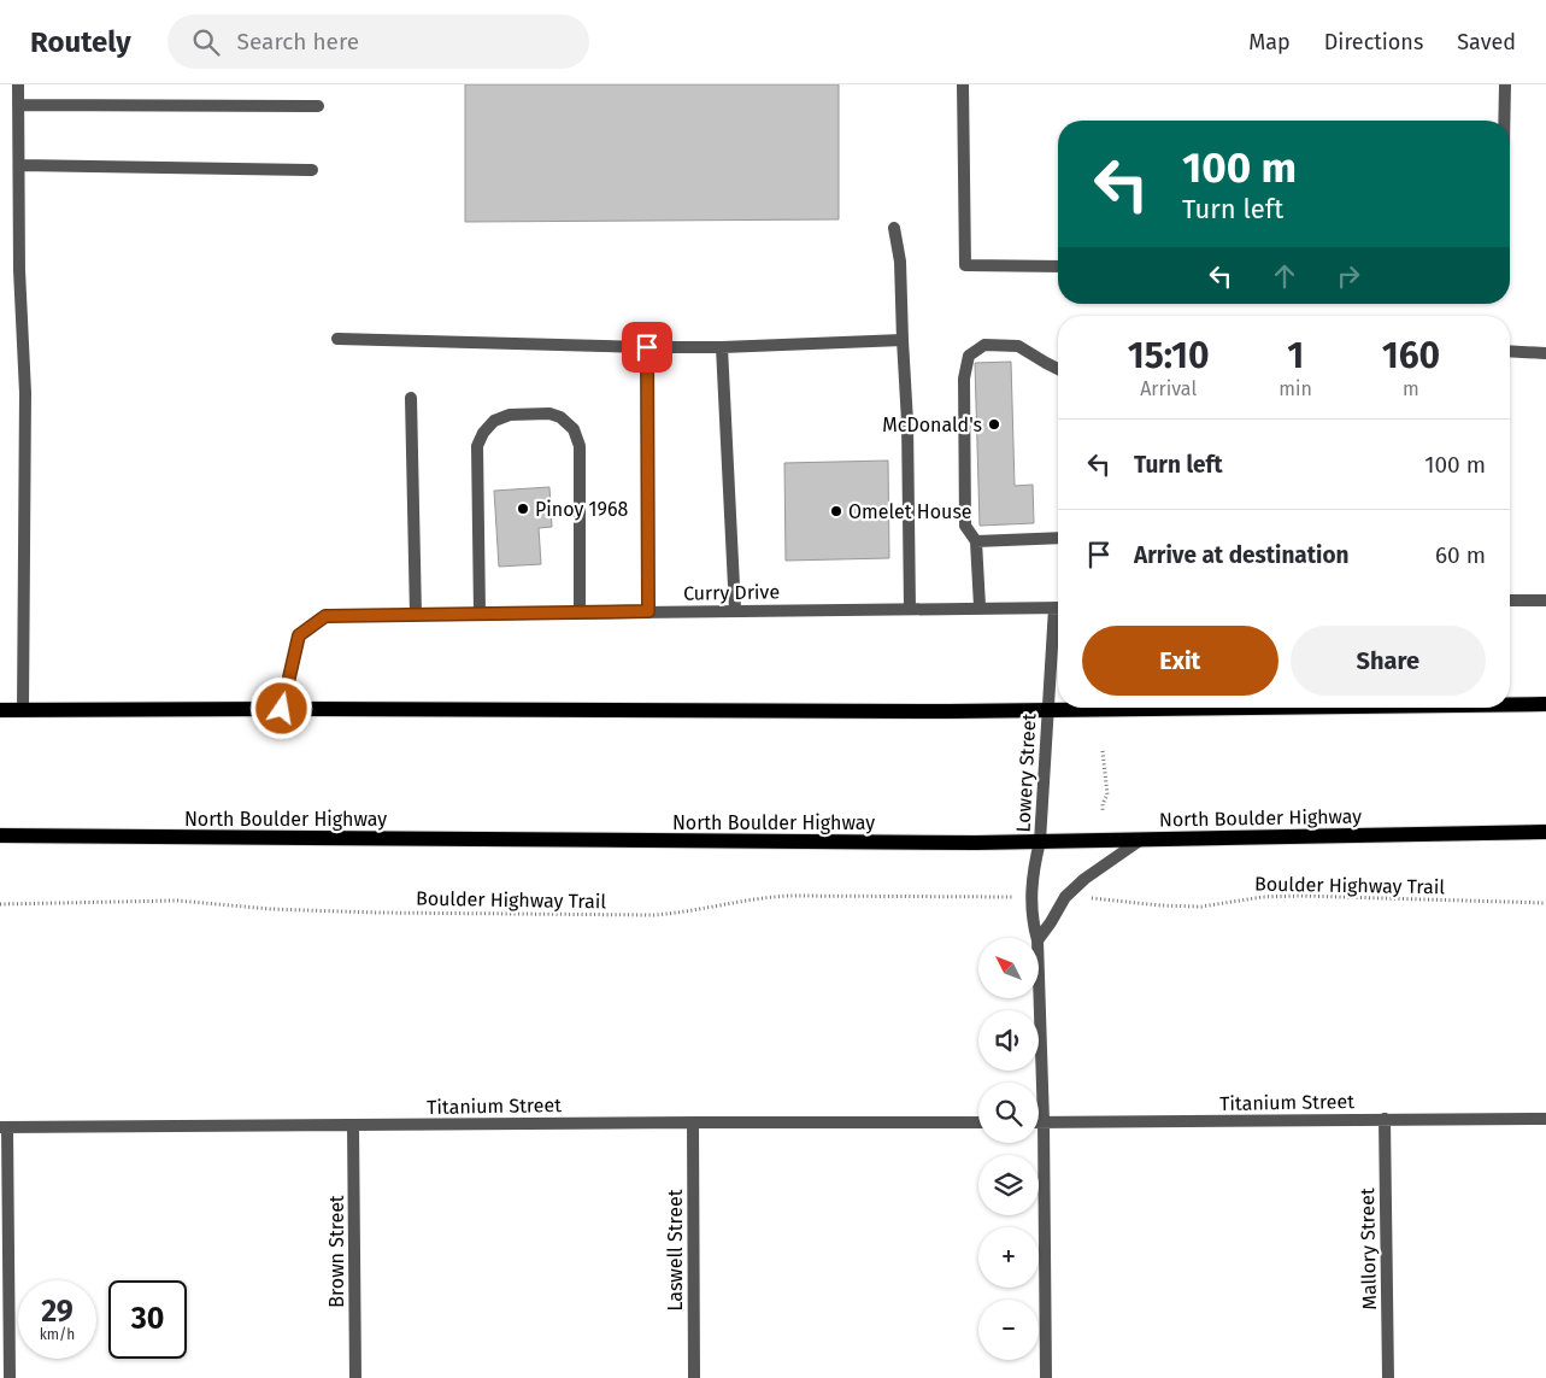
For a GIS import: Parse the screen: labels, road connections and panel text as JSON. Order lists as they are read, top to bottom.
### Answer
{
  "streets": {
    "main road": ["North Boulder Highway"],
    "street": [
      "Curry Drive",
      "Lowery Street",
      "Titanium Street",
      "Mallory Street",
      "Laswell Street",
      "Brown Street"
    ],
    "path": ["Boulder Highway Trail"]
  },
  "crossings": [
    ["Lowery Street", "North Boulder Highway"],
    ["Lowery Street", "Titanium Street"],
    ["Titanium Street", "Mallory Street"],
    ["Titanium Street", "Laswell Street"],
    ["Titanium Street", "Brown Street"]
  ],
  "places": ["McDonald's", "Pinoy 1968", "Omelet House"],
  "north": "top left",
  "page": {
    "header": "Routely",
    "search": "Search here",
    "nav": ["Map", "Directions", "Saved"],
    "turn": ["100 m", "Turn left"],
    "eta": [
      "15:10",
      "Arrival",
      "1",
      "min",
      "160",
      "m"
    ],
    "list": [
      {
        "name": "Turn left",
        "value": "100 m"
      },
      {
        "name": "Arrive at destination",
        "value": "60 m"
      }
    ],
    "buttons": ["Exit", "Share"],
    "map_buttons": ["+", "−"],
    "speed": "29 km/h",
    "limit": "30"
  }
}
